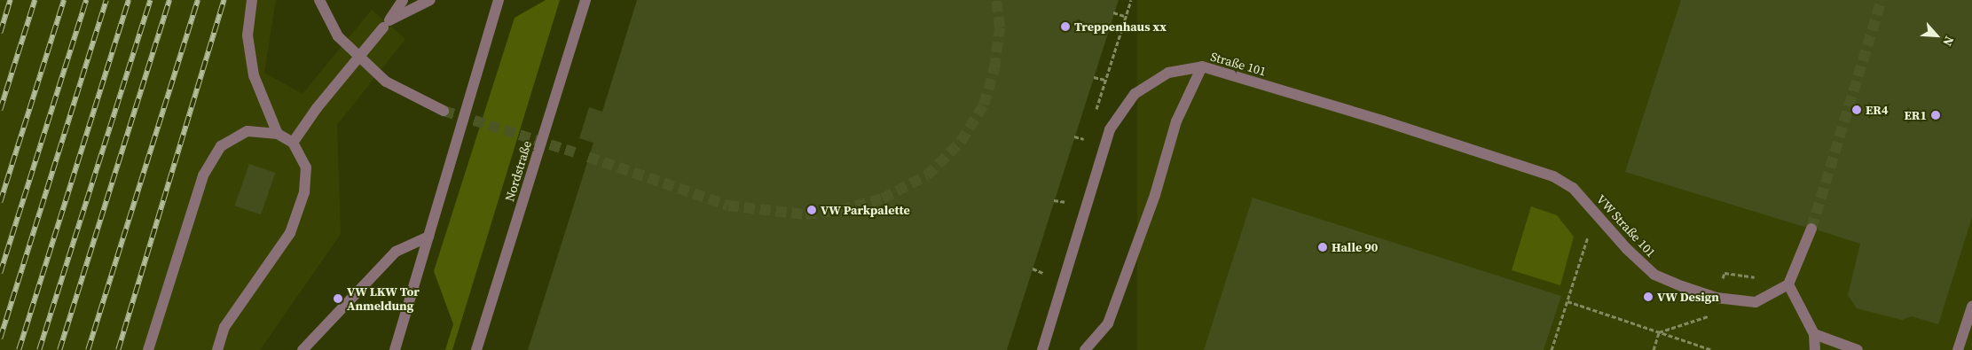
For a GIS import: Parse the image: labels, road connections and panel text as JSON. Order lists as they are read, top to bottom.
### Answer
{
  "streets": {
    "street": ["Straße 101", "Nordstraße", "VW Straße 101"]
  },
  "crossings": [
    ["Straße 101", "VW Straße 101"]
  ],
  "places": [
    "Treppenhaus xx",
    "ER4",
    "ER1",
    "VW Parkpalette",
    "Halle 90",
    "VW Design",
    "VW LKW Tor Anmeldung"
  ],
  "north": "bottom right"
}
